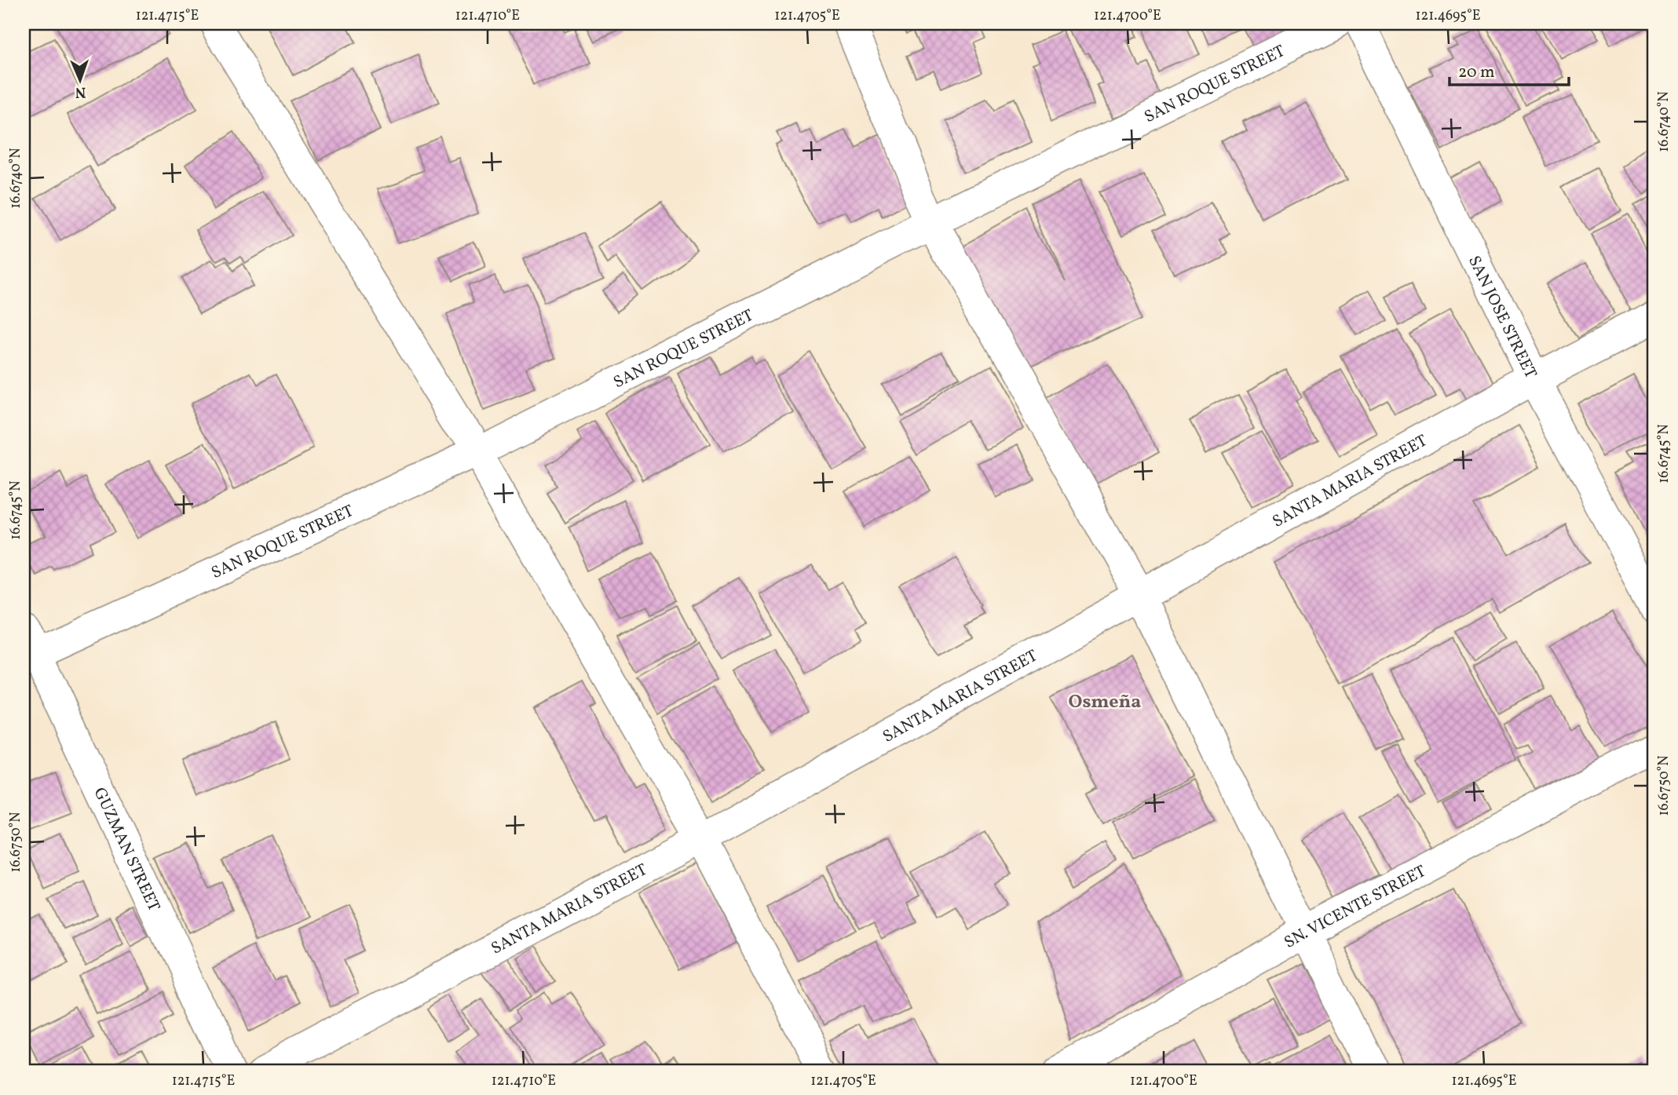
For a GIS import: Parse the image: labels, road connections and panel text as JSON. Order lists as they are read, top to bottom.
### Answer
{
  "streets": {
    "street": [
      "SAN ROQUE STREET",
      "SAN JOSE STREET",
      "SANTA MARIA STREET",
      "GUZMAN STREET",
      "SN. VICENTE STREET"
    ]
  },
  "crossings": [
    ["SAN ROQUE STREET", "GUZMAN STREET"],
    ["SAN JOSE STREET", "SANTA MARIA STREET"]
  ],
  "districts": ["Osmeña"],
  "scale_bar": "20 m",
  "north": "bottom",
  "coordinates": [
    "121.4715°E",
    "121.4710°E",
    "121.4705°E",
    "121.4700°E",
    "121.4695°E",
    "16.6740°N",
    "16.6745°N",
    "16.6750°N"
  ]
}
